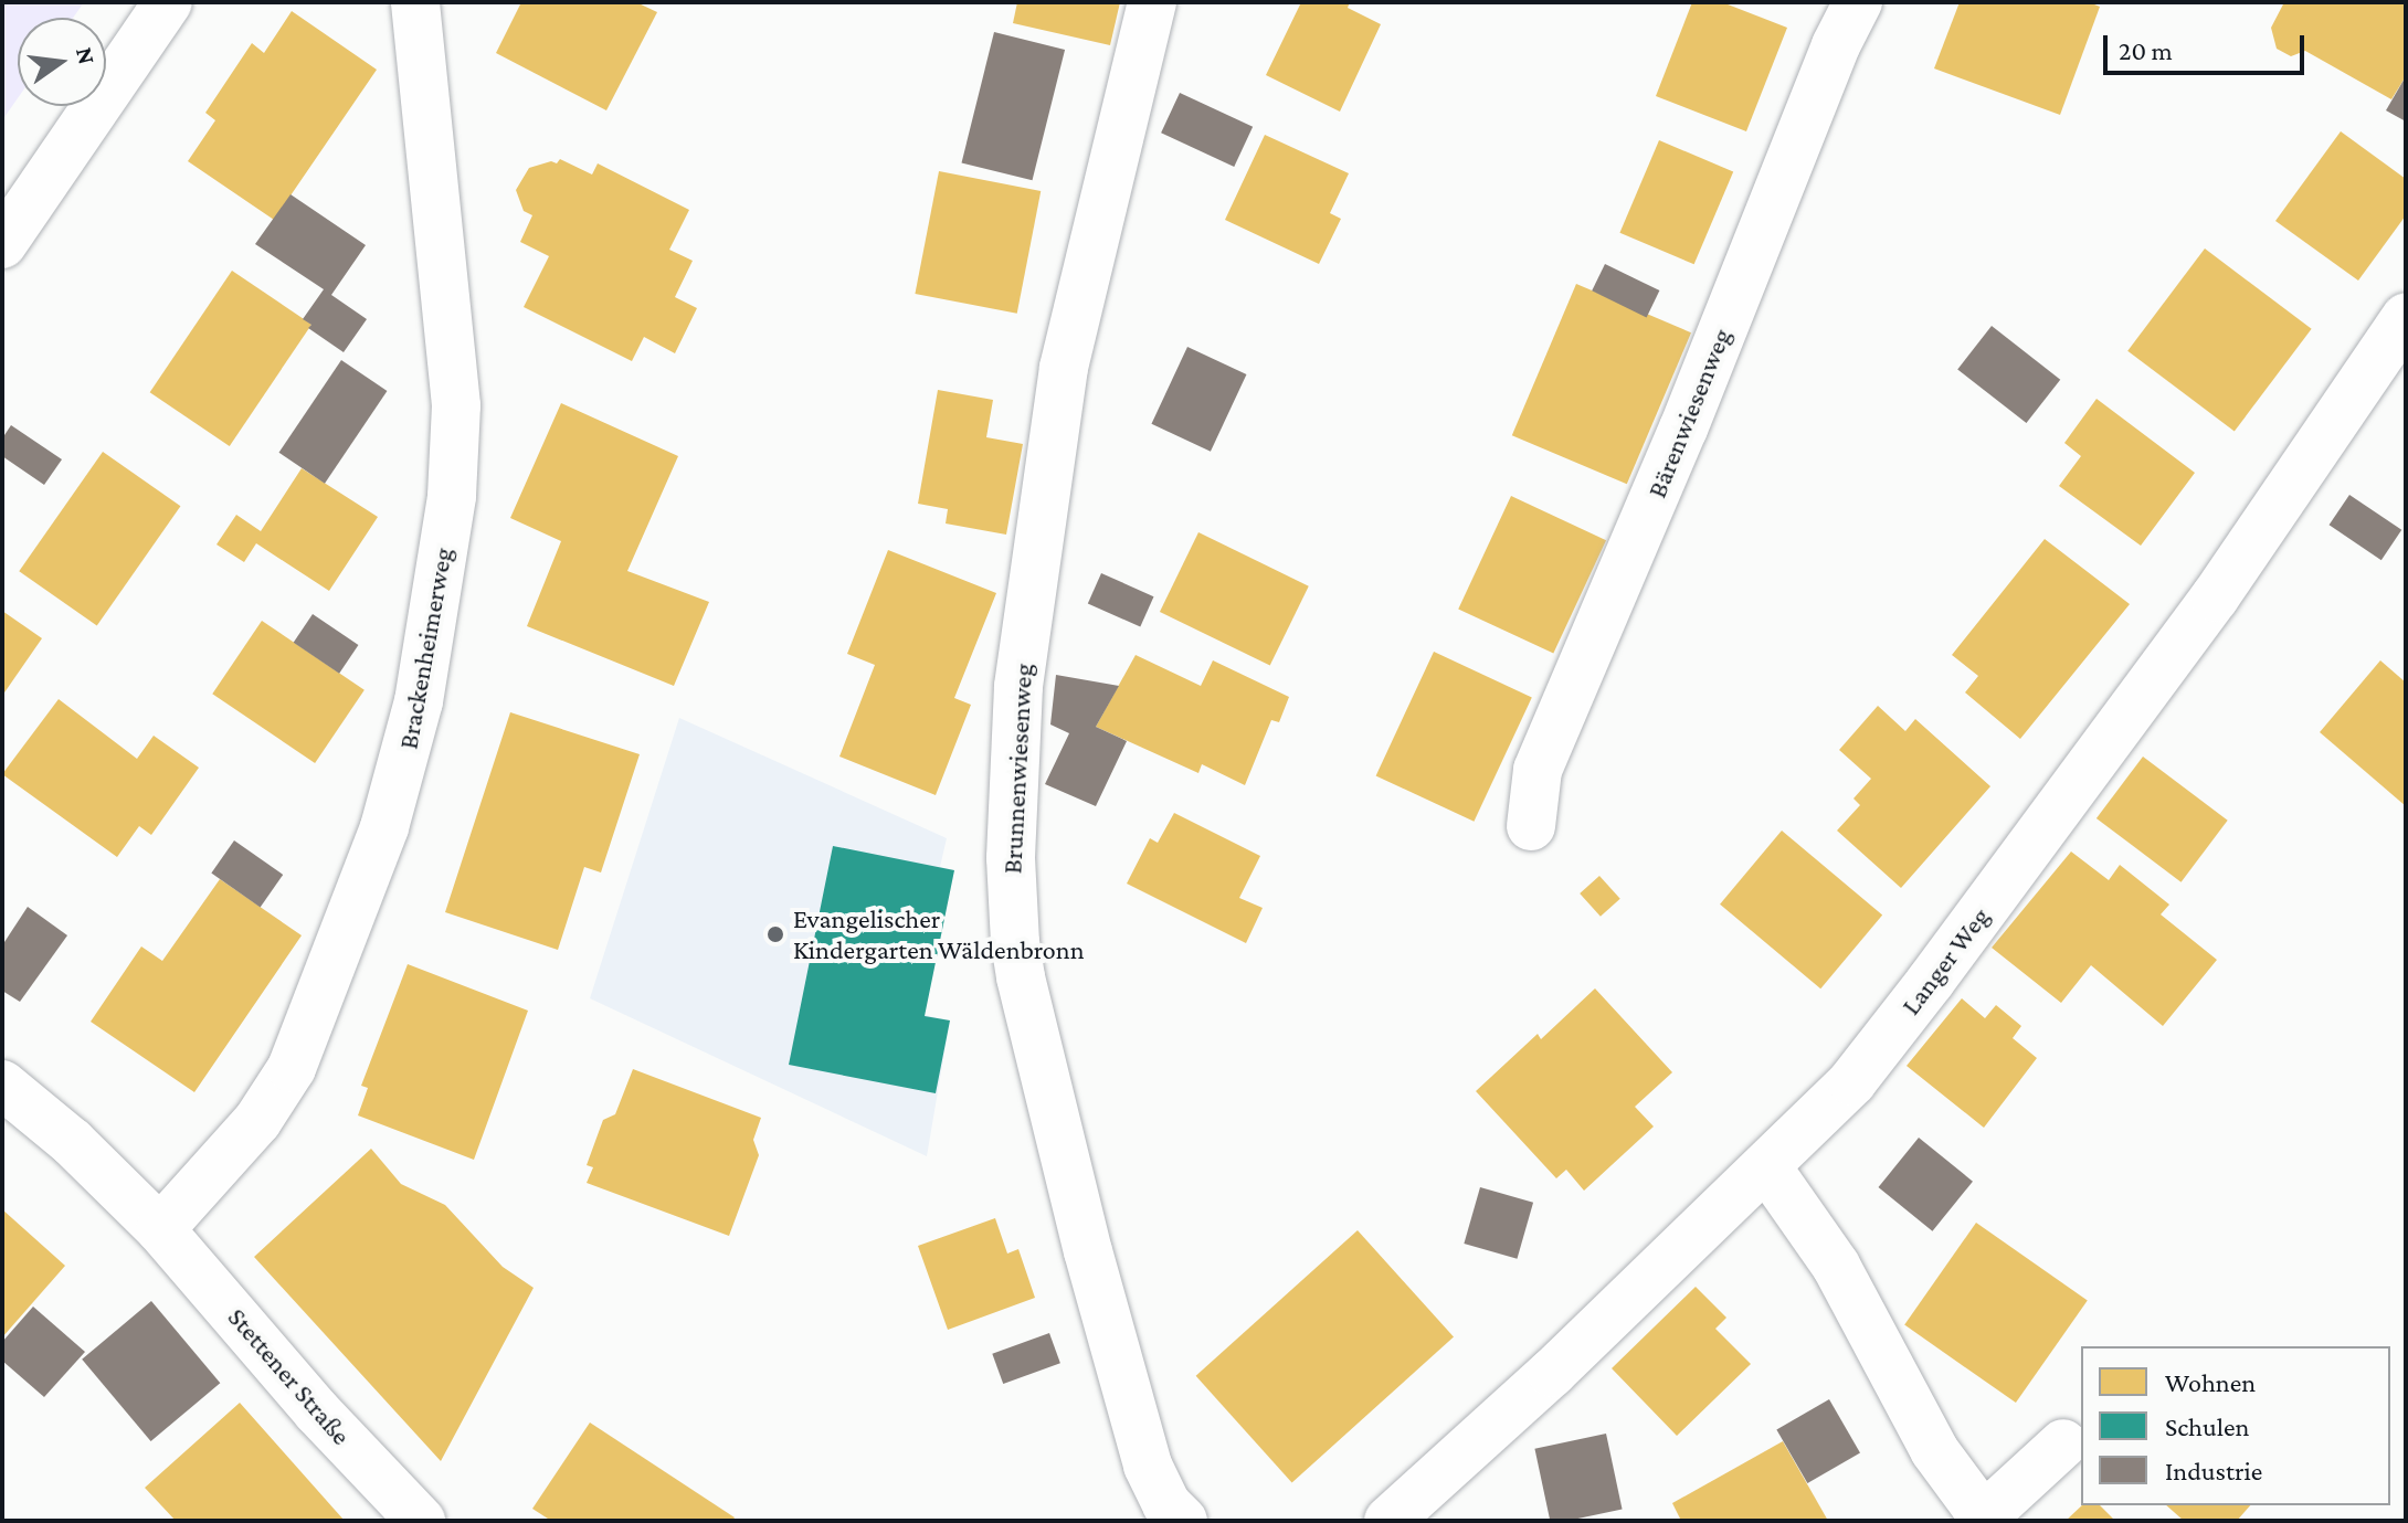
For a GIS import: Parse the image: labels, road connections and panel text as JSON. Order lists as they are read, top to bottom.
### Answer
{
  "streets": {
    "street": [
      "Bärenwiesenweg",
      "Brackenheimerweg",
      "Brunnenwiesenweg",
      "Langer Weg",
      "Stettener Straße"
    ]
  },
  "crossings": [
    ["Brackenheimerweg", "Stettener Straße"]
  ],
  "places": ["Evangelischer Kindergarten Wäldenbronn"],
  "legend": ["Wohnen", "Schulen", "Industrie"],
  "scale_bar": "20 m",
  "north": "right"
}
